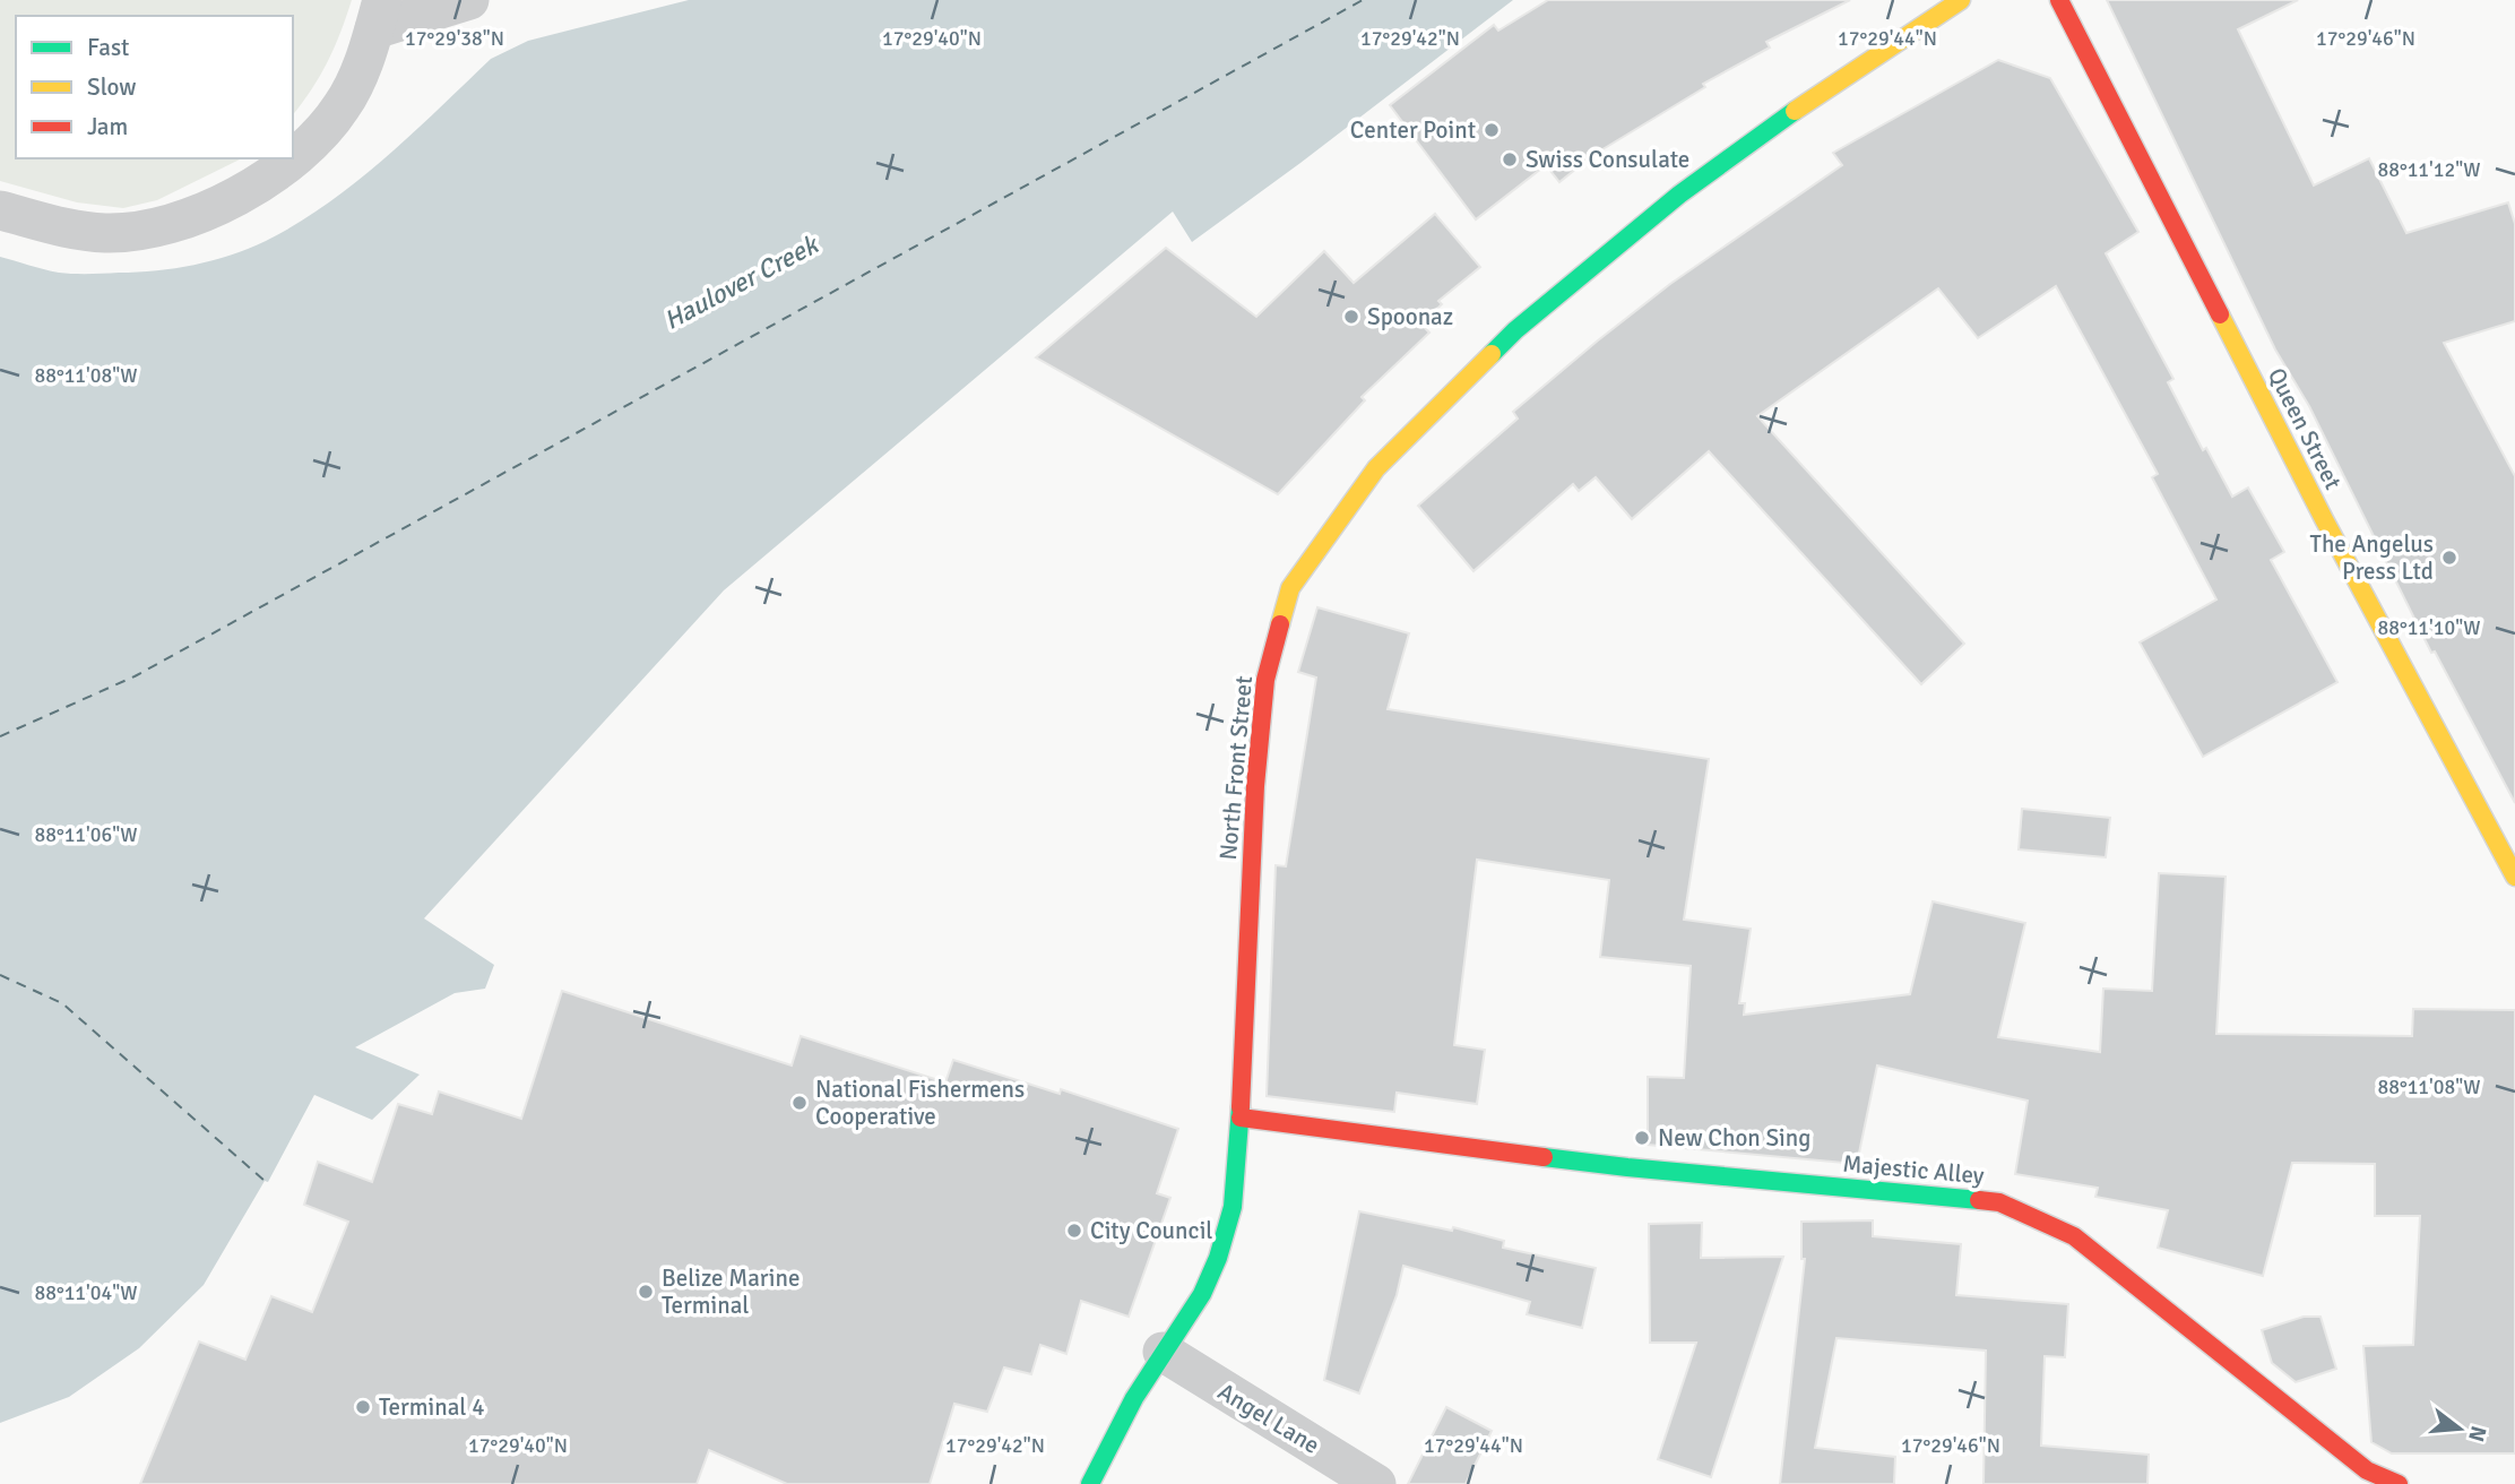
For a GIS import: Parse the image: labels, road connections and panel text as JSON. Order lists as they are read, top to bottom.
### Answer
{
  "streets": {
    "street": [
      "Queen Street",
      "North Front Street",
      "Majestic Alley",
      "Angel Lane"
    ]
  },
  "crossings": [
    ["North Front Street", "Majestic Alley"],
    ["North Front Street", "Angel Lane"]
  ],
  "water": ["Haulover Creek"],
  "places": [
    "Center Point",
    "Swiss Consulate",
    "Spoonaz",
    "The Angelus Press Ltd",
    "National Fishermens Cooperative",
    "New Chon Sing",
    "City Council",
    "Belize Marine Terminal",
    "Terminal 4"
  ],
  "legend": ["Fast", "Slow", "Jam"],
  "north": "right",
  "coordinates": [
    "17°29'38\"N",
    "17°29'40\"N",
    "17°29'42\"N",
    "17°29'44\"N",
    "17°29'46\"N",
    "88°11'12\"W",
    "88°11'08\"W",
    "88°11'10\"W",
    "88°11'06\"W",
    "88°11'04\"W"
  ]
}
